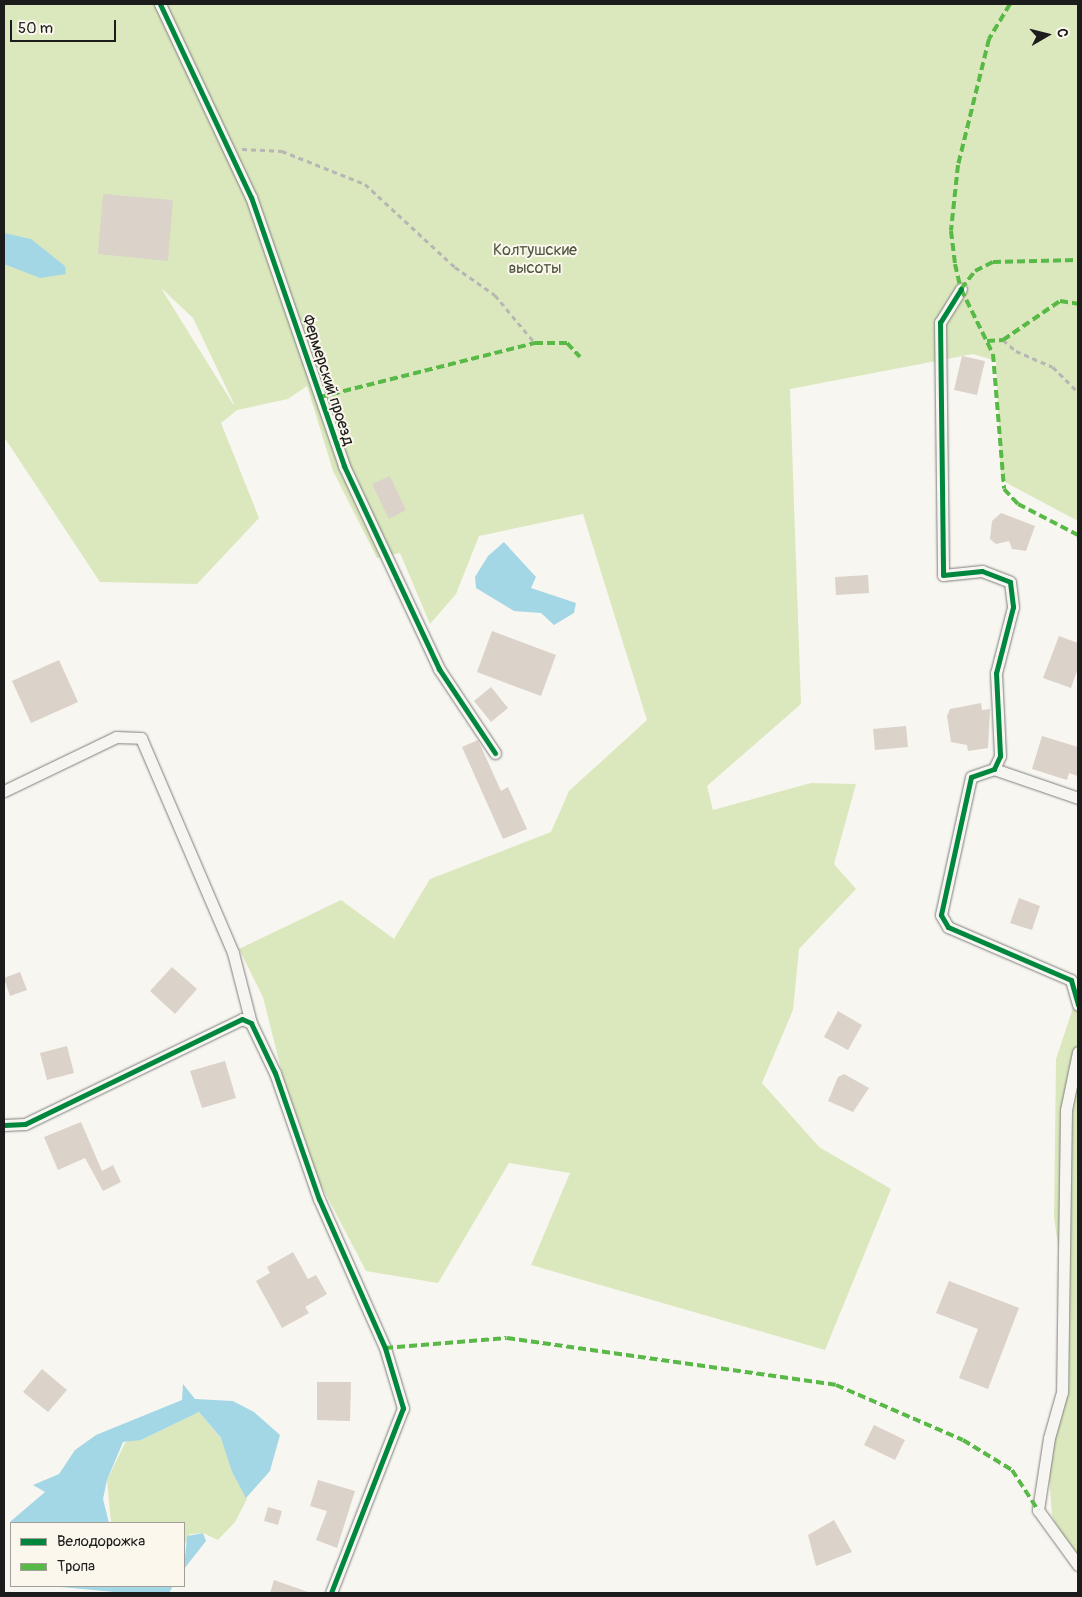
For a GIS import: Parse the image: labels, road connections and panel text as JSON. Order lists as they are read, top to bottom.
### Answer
{
  "streets": {
    "street": ["Фермерский проезд"]
  },
  "parks": ["Колтушские высоты"],
  "legend": ["Велодорожка", "Тропа"],
  "scale_bar": "50 m",
  "north": "right"
}
